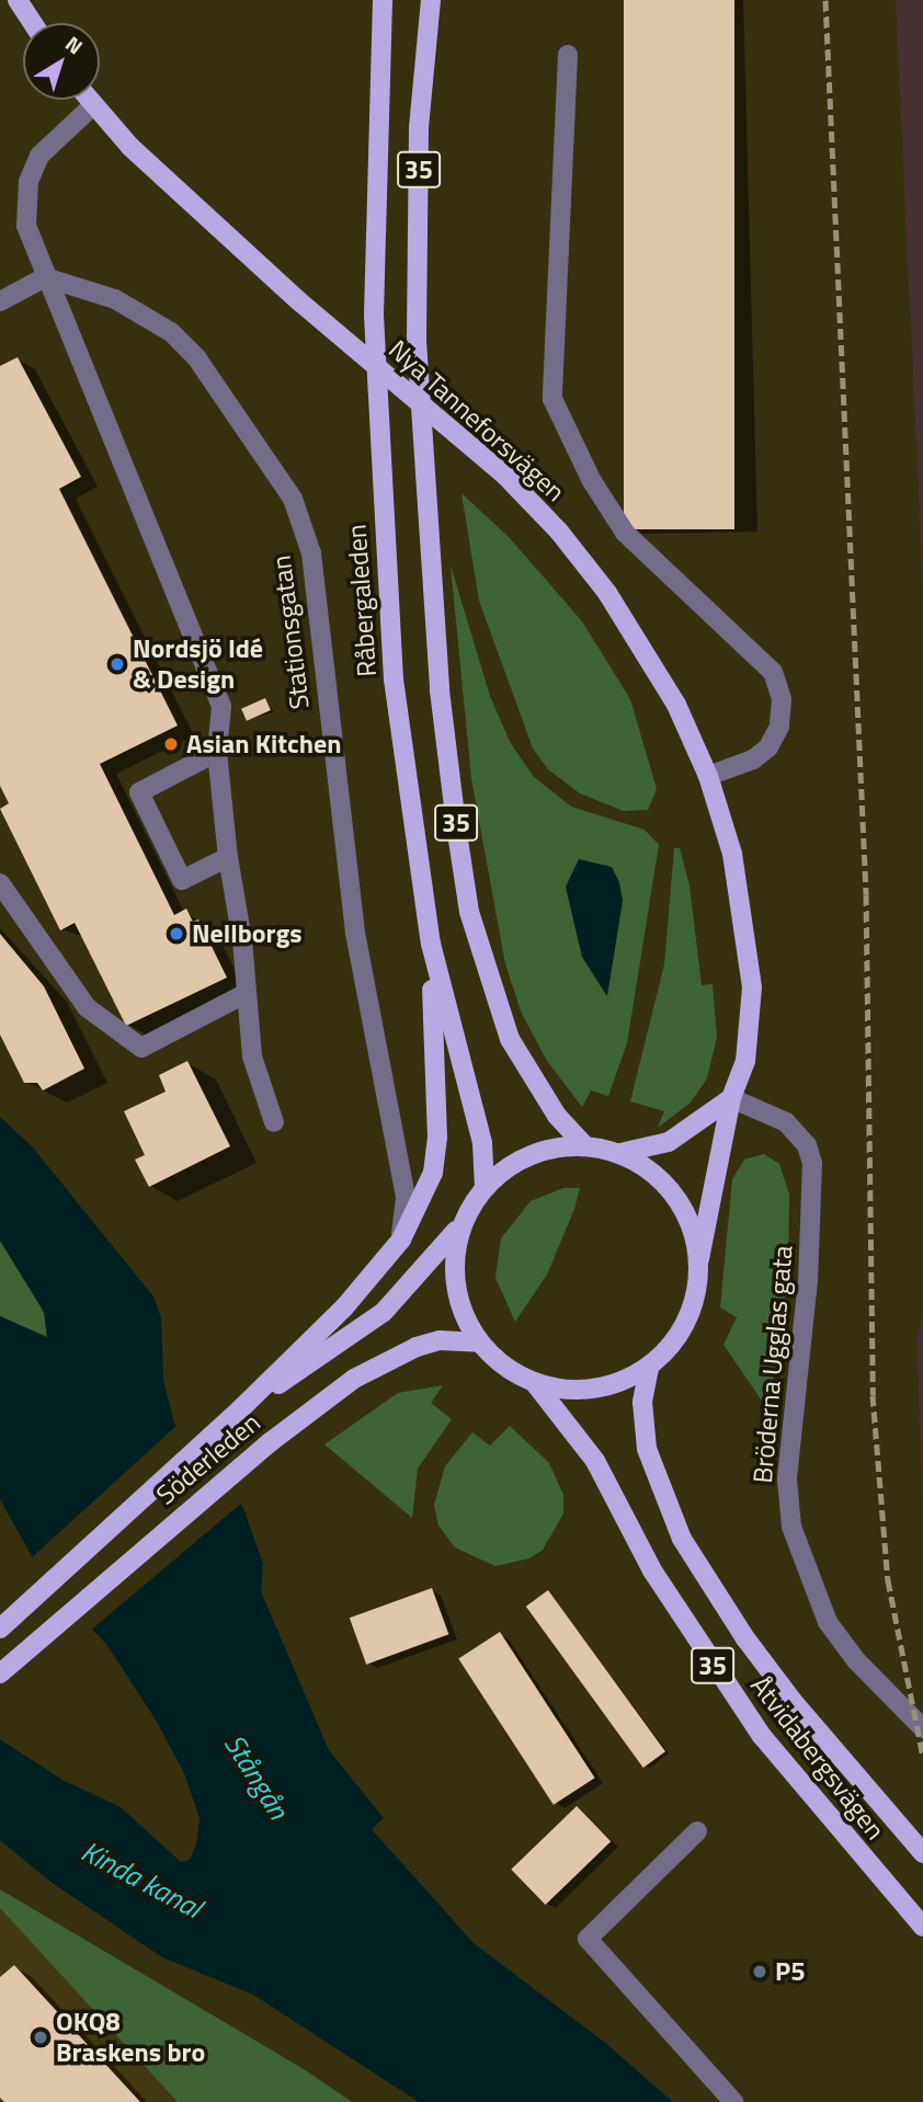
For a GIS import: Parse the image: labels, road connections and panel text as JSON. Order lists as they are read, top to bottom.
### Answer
{
  "streets": {
    "main road": [
      "35",
      "Nya Tanneforsvägen",
      "Råbergaleden",
      "Söderleden",
      "Åtvidabergsvägen"
    ],
    "street": ["Stationsgatan", "Bröderna Ugglas gata"]
  },
  "crossings": [
    ["35", "Nya Tanneforsvägen"],
    ["35", "Råbergaleden"],
    ["35", "Söderleden"],
    ["35", "Åtvidabergsvägen"],
    ["Nya Tanneforsvägen", "Råbergaleden"],
    ["Nya Tanneforsvägen", "Bröderna Ugglas gata"],
    ["Nya Tanneforsvägen", "Söderleden"],
    ["Nya Tanneforsvägen", "Åtvidabergsvägen"],
    ["Råbergaleden", "Söderleden"],
    ["Råbergaleden", "Åtvidabergsvägen"],
    ["Stationsgatan", "Söderleden"],
    ["Söderleden", "Åtvidabergsvägen"]
  ],
  "water": ["Stångån", "Kinda kanal"],
  "places": [
    "Nordsjö Idé & Design",
    "Asian Kitchen",
    "Nellborgs",
    "P5",
    "OKQ8 Braskens bro"
  ],
  "north": "top right"
}
